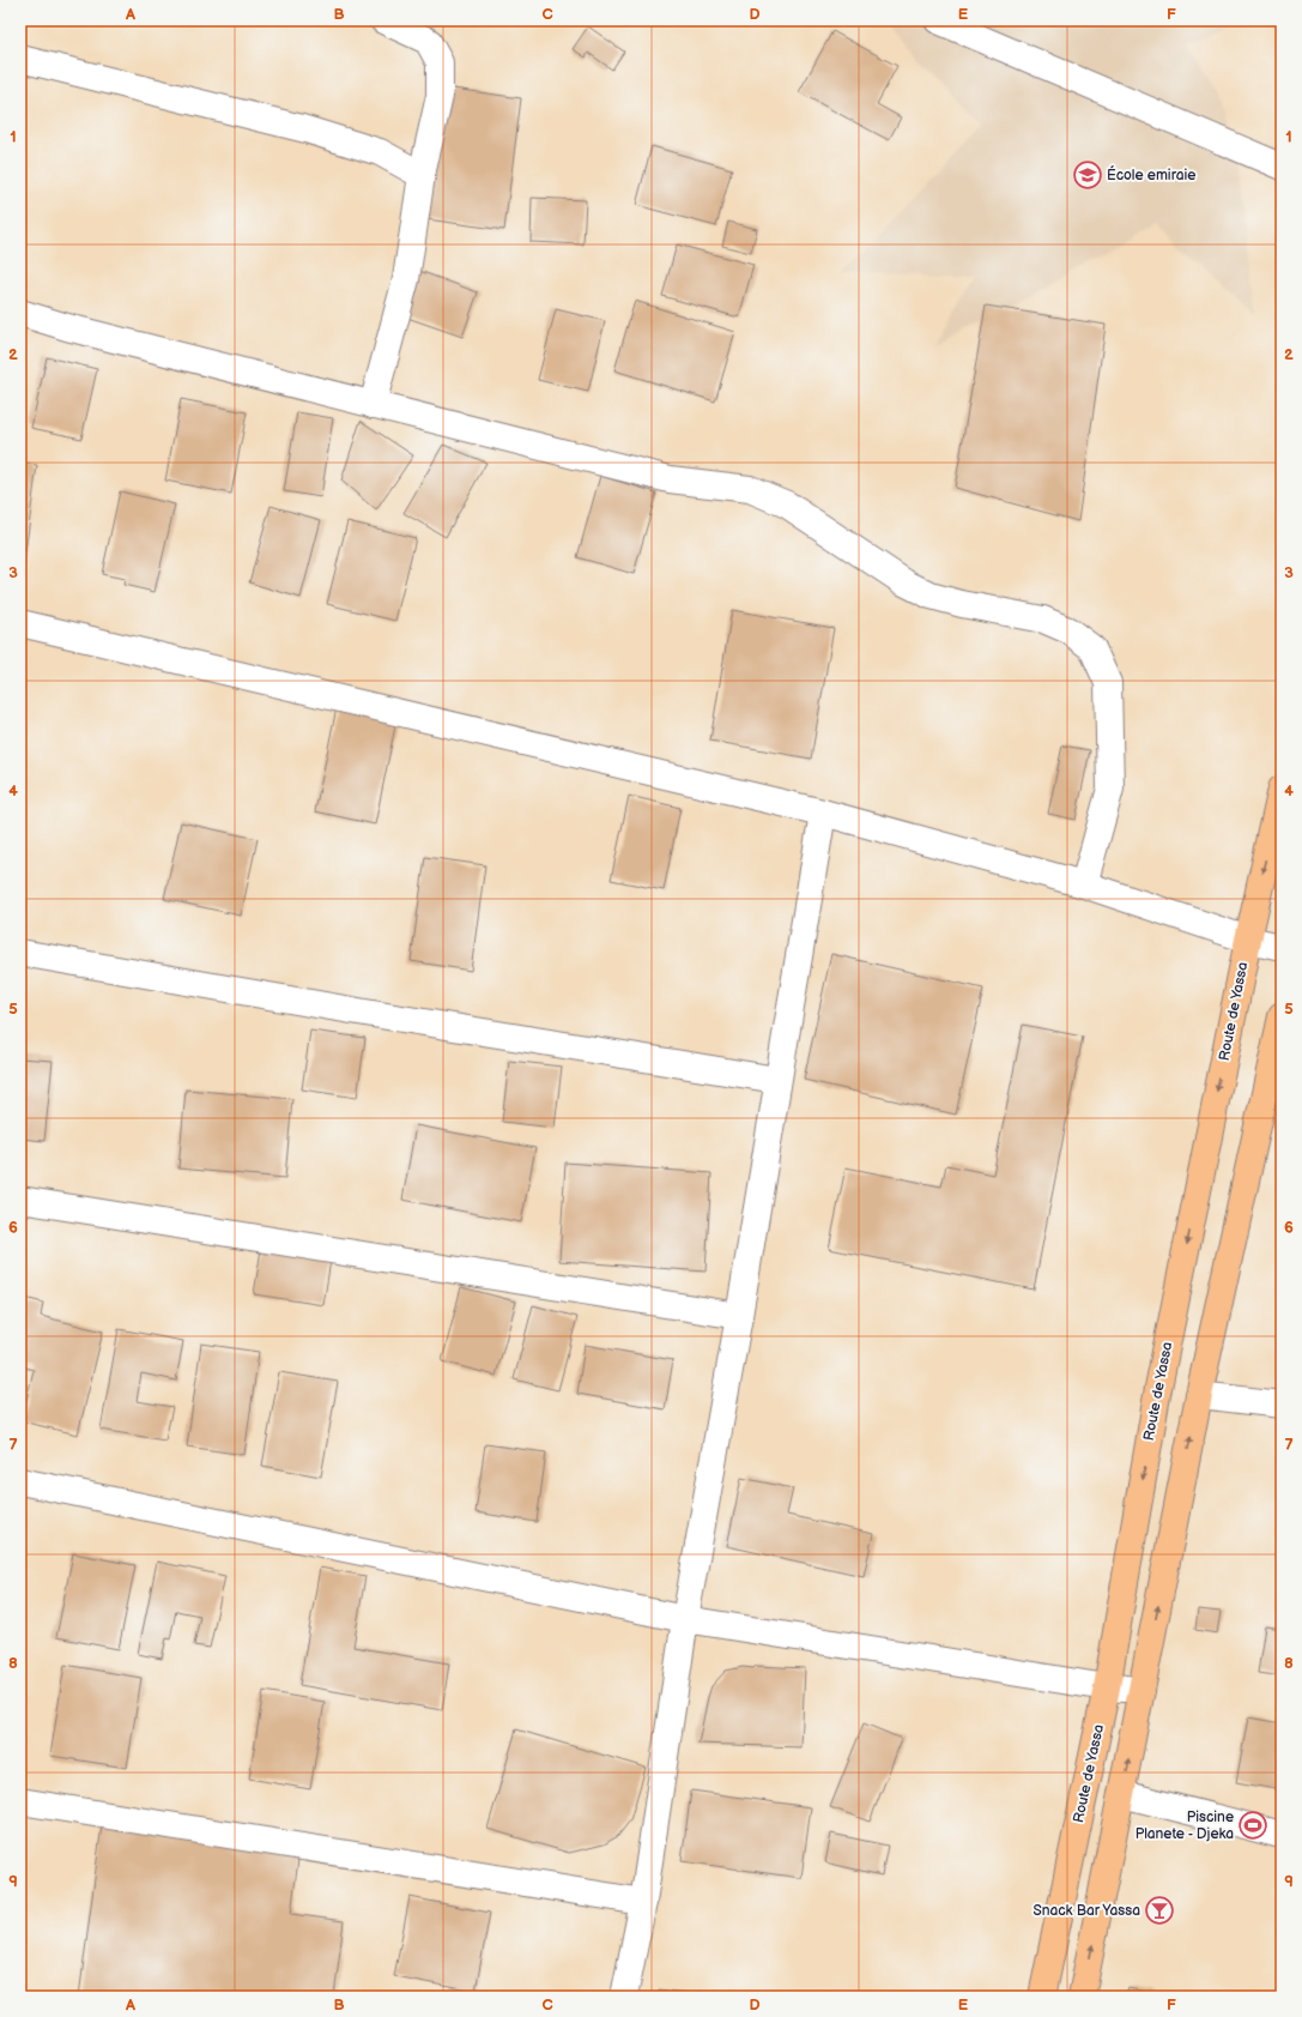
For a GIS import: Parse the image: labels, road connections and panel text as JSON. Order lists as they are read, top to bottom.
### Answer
{
  "streets": {
    "main road": ["Route de Yassa"]
  },
  "places": {
    "school or university": ["École emiraie"],
    "sports": ["Piscine Planete - Djeka"],
    "bar": ["Snack Bar Yassa"]
  },
  "grid": {
    "columns": [
      "A",
      "B",
      "C",
      "D",
      "E",
      "F"
    ],
    "rows": [
      "1",
      "2",
      "3",
      "4",
      "5",
      "6",
      "7",
      "8",
      "9"
    ]
  }
}
